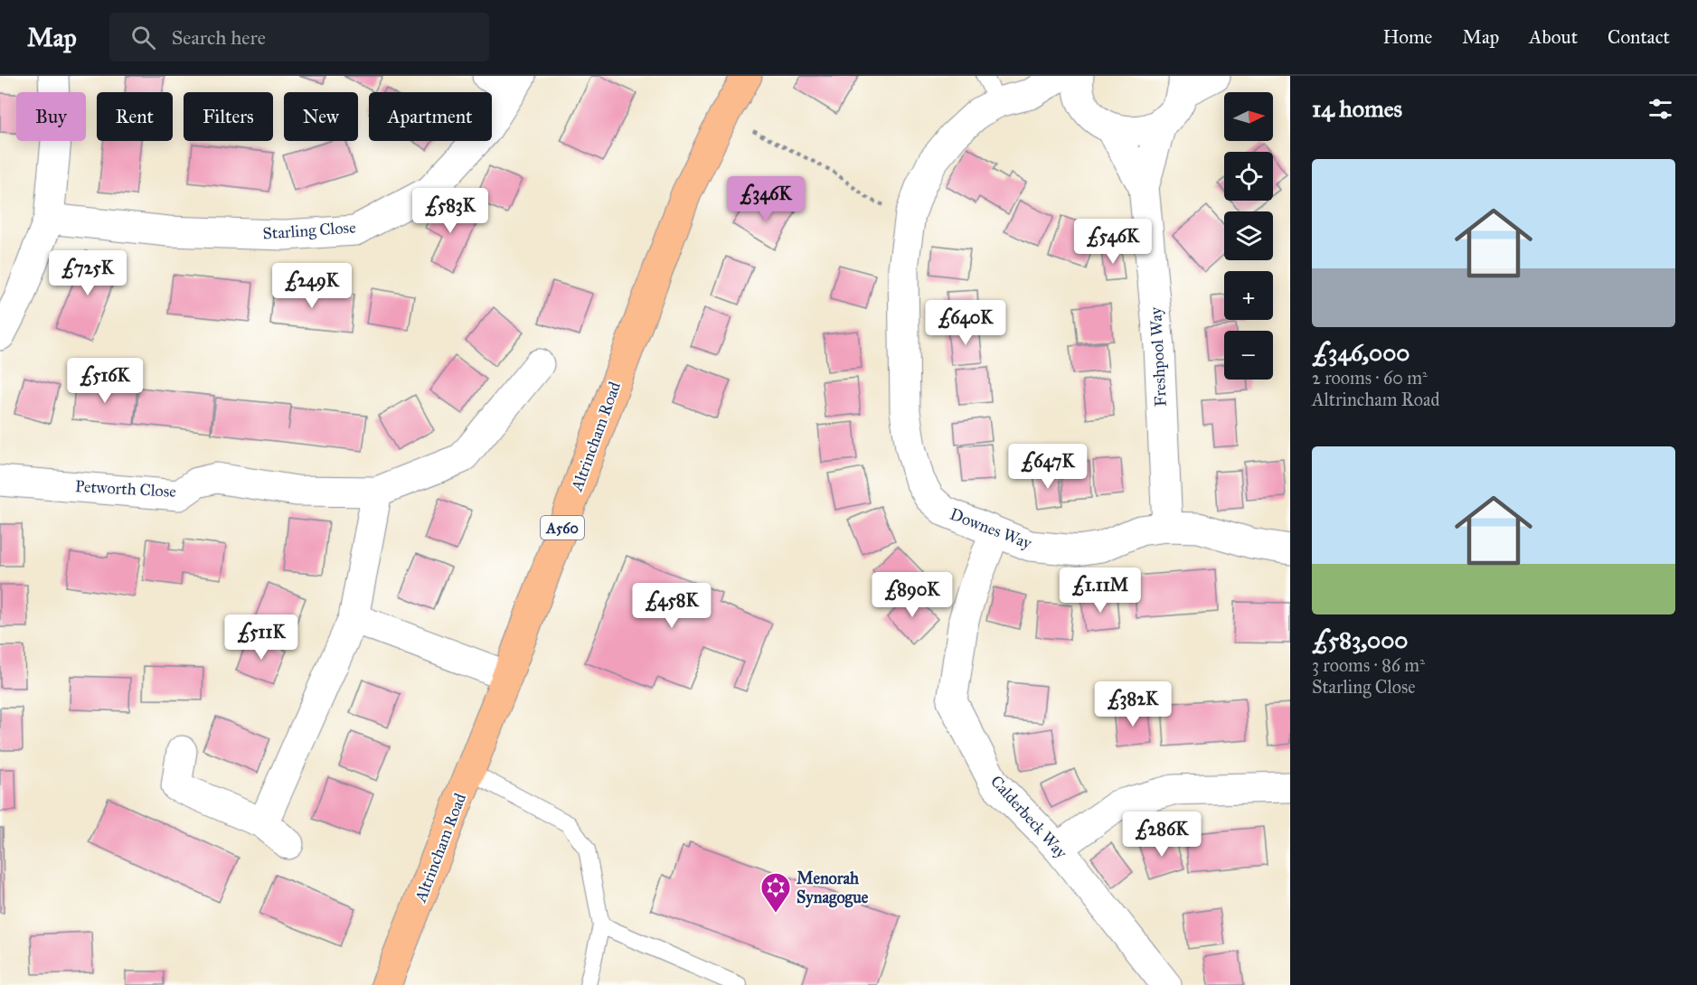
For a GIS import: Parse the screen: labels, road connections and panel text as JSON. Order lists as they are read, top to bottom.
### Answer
{
  "streets": {
    "main road": ["Altrincham Road", "A560"],
    "street": [
      "Starling Close",
      "Freshpool Way",
      "Petworth Close",
      "Downes Way",
      "Calderbeck Way"
    ]
  },
  "crossings": [
    ["Freshpool Way", "Downes Way"],
    ["Downes Way", "Calderbeck Way"]
  ],
  "places": {
    "synagogue": ["Menorah Synagogue"]
  },
  "north": "right",
  "page": {
    "header": "Map",
    "search": "Search here",
    "nav": [
      "Home",
      "Map",
      "About",
      "Contact"
    ],
    "heading": "14 homes",
    "map_buttons": ["+", "−"],
    "chip": [
      "Buy",
      "Rent",
      "Filters",
      "New",
      "Apartment"
    ],
    "list": [
      {
        "name": "£346,000",
        "note": "2 rooms · 60 m² · Altrincham Road"
      },
      {
        "name": "£583,000",
        "note": "3 rooms · 86 m² · Starling Close"
      }
    ],
    "price": [
      "£346K",
      "£583K",
      "£546K",
      "£725K",
      "£249K",
      "£640K",
      "£516K",
      "£647K",
      "£1.11M",
      "£890K",
      "£458K",
      "£511K",
      "£382K",
      "£286K"
    ]
  }
}
